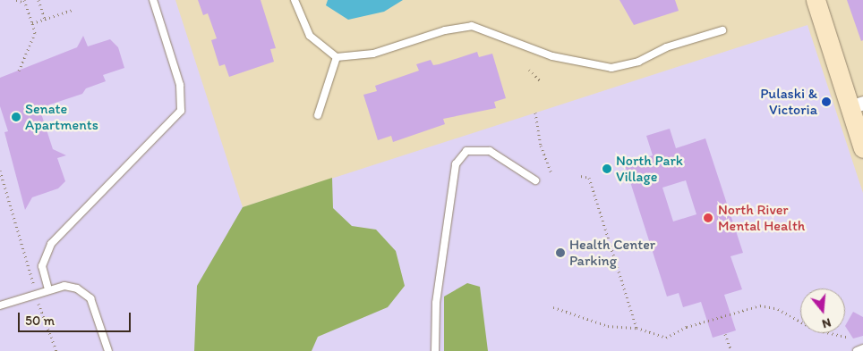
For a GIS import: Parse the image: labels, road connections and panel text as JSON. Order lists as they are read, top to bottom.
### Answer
{
  "places": [
    "Pulaski & Victoria",
    "Senate Apartments",
    "North Park Village",
    "North River Mental Health",
    "Health Center Parking"
  ],
  "scale_bar": "50 m",
  "north": "bottom"
}
